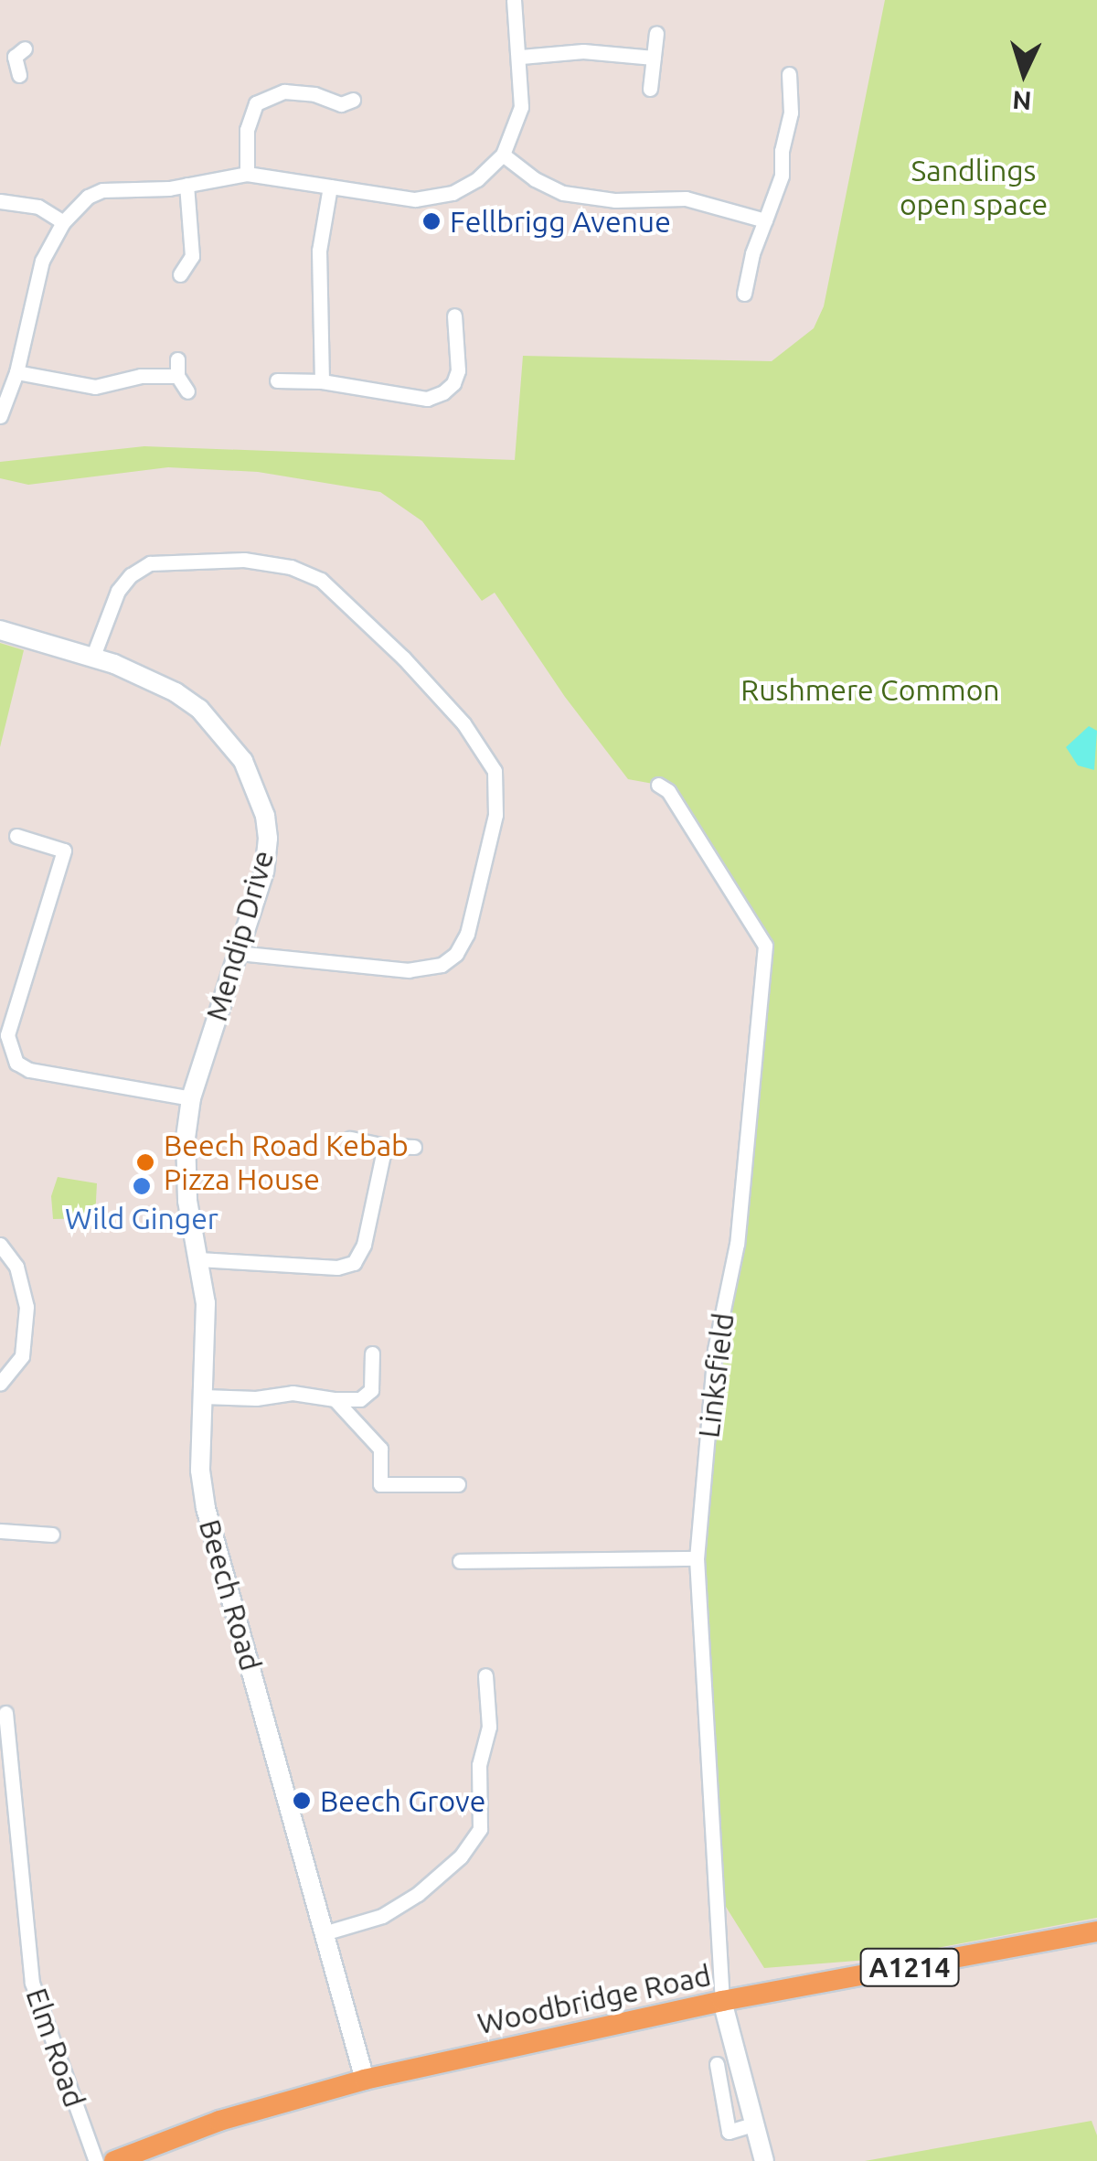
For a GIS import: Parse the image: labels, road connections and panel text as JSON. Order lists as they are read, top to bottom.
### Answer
{
  "streets": {
    "main road": ["A1214", "Woodbridge Road"],
    "street": [
      "Mendip Drive",
      "Linksfield",
      "Beech Road",
      "Elm Road"
    ]
  },
  "crossings": [
    ["Mendip Drive", "Beech Road"],
    ["Linksfield", "Woodbridge Road"],
    ["Beech Road", "Woodbridge Road"]
  ],
  "parks": ["Sandlings open space", "Rushmere Common"],
  "places": [
    "Fellbrigg Avenue",
    "Beech Road Kebab Pizza House",
    "Wild Ginger",
    "Beech Grove"
  ],
  "north": "bottom"
}
